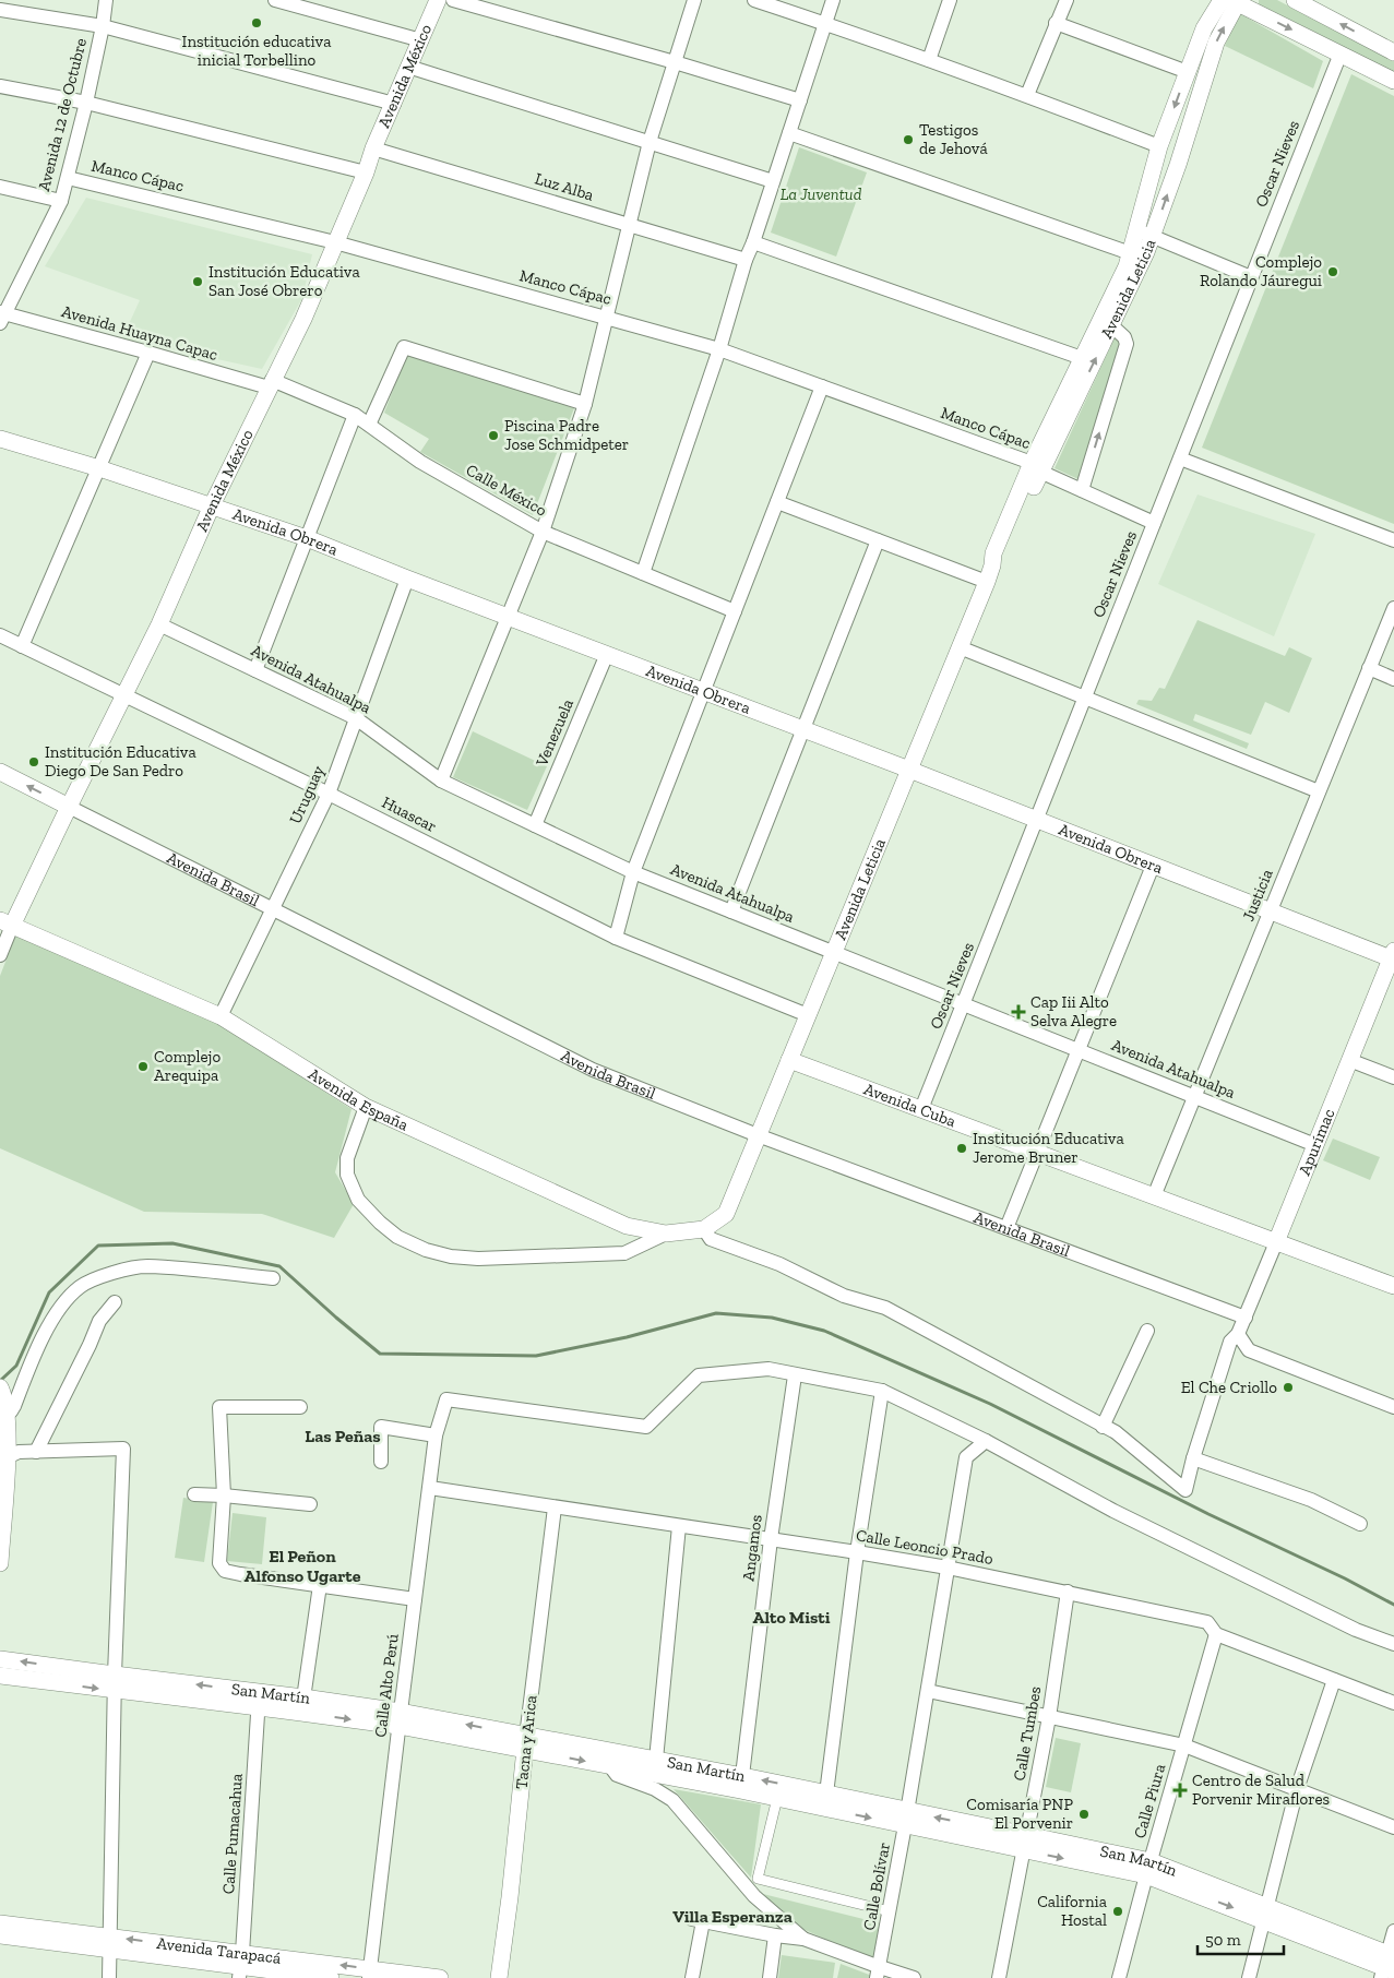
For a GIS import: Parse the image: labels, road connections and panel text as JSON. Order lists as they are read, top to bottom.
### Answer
{
  "streets": {
    "street": [
      "Avenida México",
      "Avenida 12 de Octubre",
      "Oscar Nieves",
      "Manco Cápac",
      "Luz Alba",
      "Avenida Leticia",
      "Avenida Huayna Capac",
      "Calle México",
      "Avenida Obrera",
      "Avenida Atahualpa",
      "Venezuela",
      "Uruguay",
      "Huascar",
      "Avenida Brasil",
      "Justicia",
      "Avenida España",
      "Avenida Cuba",
      "Apurímac",
      "Calle Leoncio Prado",
      "Angamos",
      "Calle Alto Perú",
      "San Martín",
      "Calle Tumbes",
      "Tacna y Arica",
      "Calle Piura",
      "Calle Pumacahua",
      "Calle Bolívar",
      "Avenida Tarapacá"
    ]
  },
  "crossings": [
    ["Avenida México", "Manco Cápac"],
    ["Avenida México", "Luz Alba"],
    ["Avenida México", "Avenida Huayna Capac"],
    ["Avenida México", "Calle México"],
    ["Avenida México", "Avenida Obrera"],
    ["Avenida México", "Avenida Atahualpa"],
    ["Avenida México", "Huascar"],
    ["Avenida México", "Avenida Brasil"],
    ["Avenida México", "Avenida España"],
    ["Avenida 12 de Octubre", "Manco Cápac"],
    ["Avenida 12 de Octubre", "Avenida Huayna Capac"],
    ["Oscar Nieves", "Manco Cápac"],
    ["Oscar Nieves", "Avenida Obrera"],
    ["Oscar Nieves", "Avenida Atahualpa"],
    ["Oscar Nieves", "Avenida Cuba"],
    ["Manco Cápac", "Avenida Leticia"],
    ["Avenida Leticia", "Avenida Obrera"],
    ["Avenida Leticia", "Avenida Atahualpa"],
    ["Avenida Leticia", "Huascar"],
    ["Avenida Leticia", "Avenida Brasil"],
    ["Avenida Leticia", "Avenida España"],
    ["Avenida Leticia", "Avenida Cuba"],
    ["Avenida Huayna Capac", "Calle México"],
    ["Avenida Obrera", "Venezuela"],
    ["Avenida Obrera", "Uruguay"],
    ["Avenida Obrera", "Justicia"],
    ["Avenida Obrera", "Apurímac"],
    ["Avenida Atahualpa", "Venezuela"],
    ["Avenida Atahualpa", "Uruguay"],
    ["Avenida Atahualpa", "Justicia"],
    ["Avenida Atahualpa", "Apurímac"],
    ["Uruguay", "Huascar"],
    ["Uruguay", "Avenida Brasil"],
    ["Uruguay", "Avenida España"],
    ["Avenida Brasil", "Apurímac"],
    ["Justicia", "Avenida Cuba"],
    ["Avenida Cuba", "Apurímac"],
    ["Calle Leoncio Prado", "Angamos"],
    ["Calle Leoncio Prado", "Calle Alto Perú"],
    ["Calle Leoncio Prado", "Calle Tumbes"],
    ["Calle Leoncio Prado", "Tacna y Arica"],
    ["Calle Leoncio Prado", "Calle Piura"],
    ["Calle Leoncio Prado", "Calle Bolívar"],
    ["Angamos", "Calle Alto Perú"],
    ["Angamos", "San Martín"],
    ["Calle Alto Perú", "San Martín"],
    ["Calle Alto Perú", "Avenida Tarapacá"],
    ["San Martín", "Calle Tumbes"],
    ["San Martín", "Tacna y Arica"],
    ["San Martín", "Calle Piura"],
    ["San Martín", "Calle Pumacahua"],
    ["San Martín", "Calle Bolívar"],
    ["Calle Pumacahua", "Avenida Tarapacá"]
  ],
  "districts": [
    "Las Peñas",
    "El Peñon Alfonso Ugarte",
    "Alto Misti",
    "Villa Esperanza"
  ],
  "parks": ["La Juventud"],
  "places": {
    "other": [
      "Institución educativa inicial Torbellino",
      "Testigos de Jehová",
      "Complejo Rolando Jáuregui",
      "Institución Educativa San José Obrero",
      "Piscina Padre Jose Schmidpeter",
      "Institución Educativa Diego De San Pedro",
      "Complejo Arequipa",
      "Institución Educativa Jerome Bruner",
      "El Che Criollo",
      "Comisaría PNP El Porvenir",
      "California Hostal"
    ],
    "health": ["Cap Iii Alto Selva Alegre", "Centro de Salud Porvenir Miraflores"]
  },
  "scale_bar": "50 m"
}
